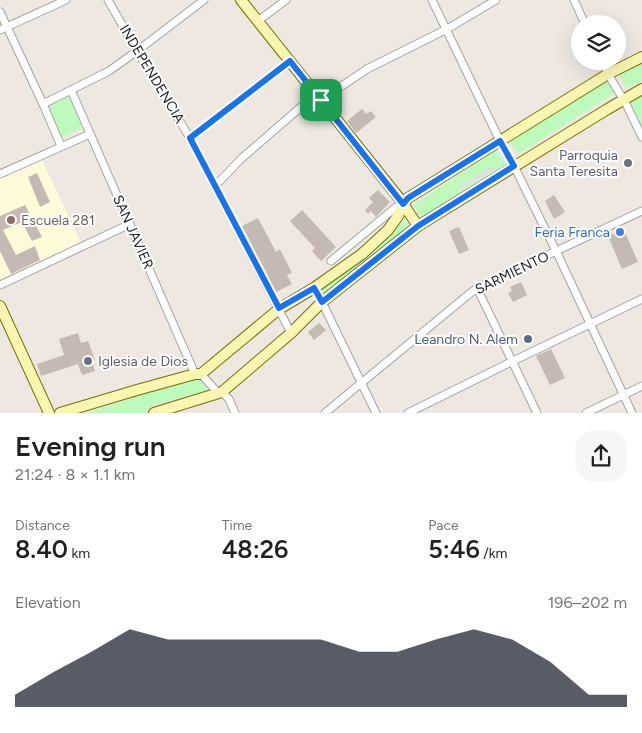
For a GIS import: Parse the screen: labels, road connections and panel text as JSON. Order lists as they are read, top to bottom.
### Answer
{
  "streets": {
    "street": ["INDEPENDENCIA", "SAN JAVIER", "SARMIENTO"]
  },
  "places": [
    "Parroquia Santa Teresita",
    "Escuela 281",
    "Feria Franca",
    "Leandro N. Alem",
    "Iglesia de Dios"
  ],
  "page": {
    "heading": ["Evening run", "21:24 · 8 × 1.1 km"],
    "stats": [
      ["Distance", "8.40 km"],
      ["Time", "48:26"],
      ["Pace", "5:46 /km"]
    ],
    "chart": ["Elevation", "196–202 m"]
  }
}
